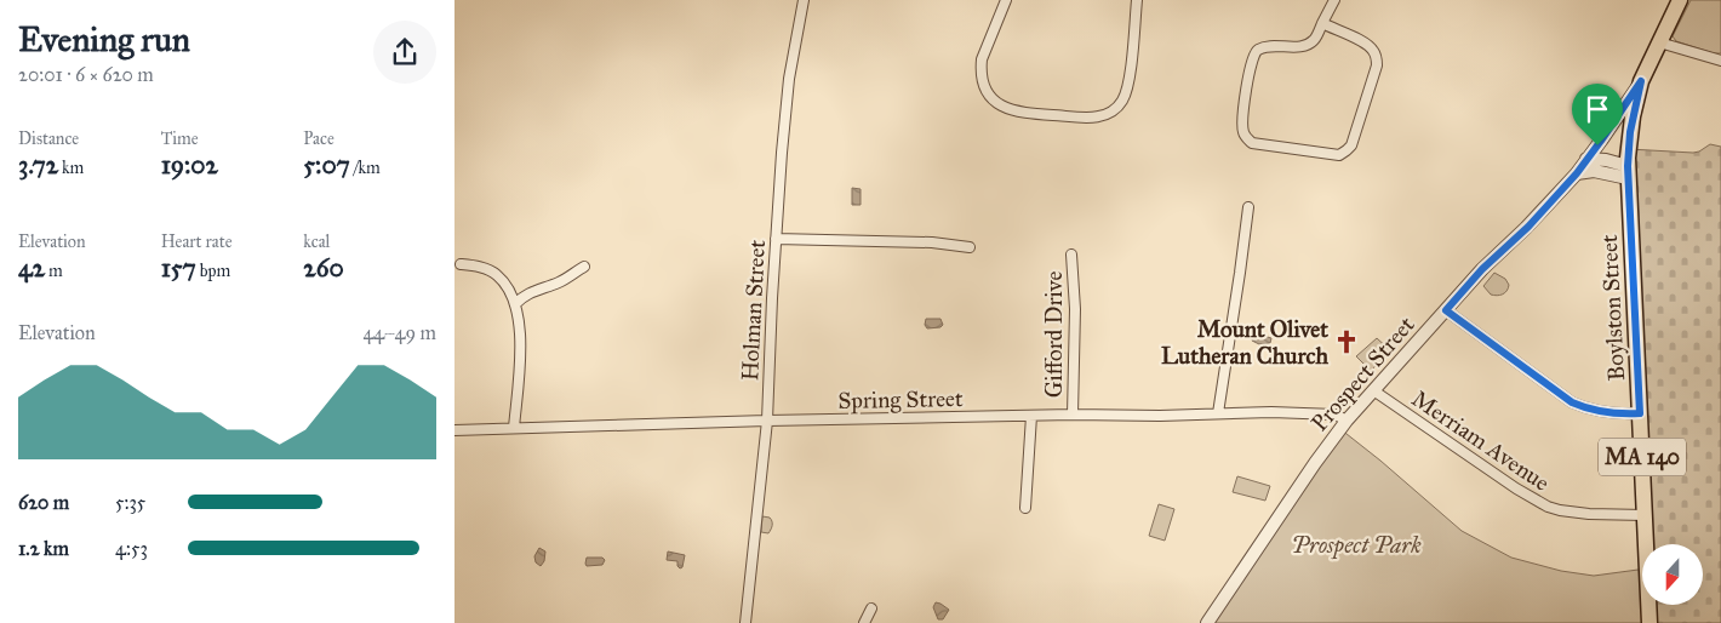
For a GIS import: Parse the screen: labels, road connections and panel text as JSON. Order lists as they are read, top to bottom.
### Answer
{
  "streets": {
    "main road": ["Boylston Street", "MA 140"],
    "street": [
      "Holman Street",
      "Gifford Drive",
      "Prospect Street",
      "Spring Street",
      "Merriam Avenue"
    ]
  },
  "crossings": [
    ["Boylston Street", "Prospect Street"],
    ["Boylston Street", "Merriam Avenue"],
    ["Holman Street", "Spring Street"],
    ["Gifford Drive", "Spring Street"],
    ["Prospect Street", "Spring Street"],
    ["Prospect Street", "Merriam Avenue"]
  ],
  "parks": ["Prospect Park"],
  "places": {
    "church": ["Mount Olivet Lutheran Church"]
  },
  "north": "bottom",
  "page": {
    "heading": ["Evening run", "20:01 · 6 × 620 m"],
    "stats": [
      ["Distance", "3.72 km"],
      ["Time", "19:02"],
      ["Pace", "5:07 /km"],
      ["Elevation", "42 m"],
      ["Heart rate", "157 bpm"],
      ["kcal", "260"]
    ],
    "chart": ["Elevation", "44–49 m"],
    "list": [
      {
        "name": "620 m",
        "note": "5:35"
      },
      {
        "name": "1.2 km",
        "note": "4:53"
      }
    ]
  }
}
